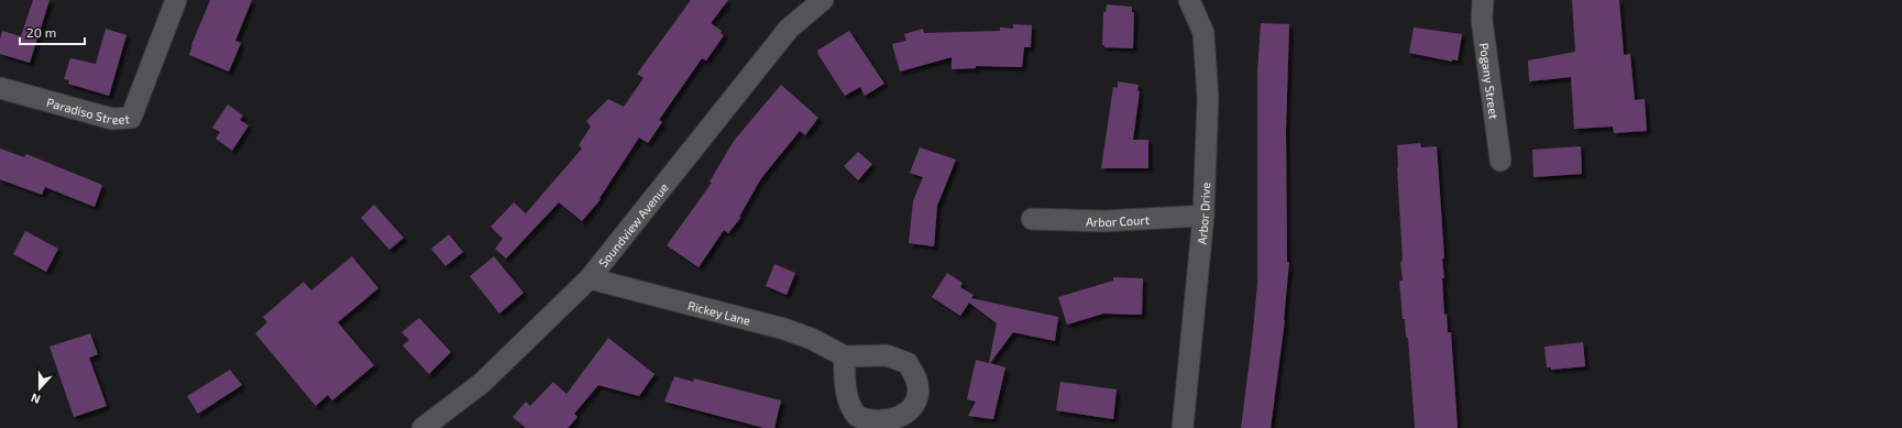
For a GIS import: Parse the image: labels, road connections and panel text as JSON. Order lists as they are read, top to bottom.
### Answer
{
  "streets": {
    "street": [
      "Pogany Street",
      "Paradiso Street",
      "Arbor Drive",
      "Arbor Court",
      "Soundview Avenue",
      "Rickey Lane"
    ]
  },
  "crossings": [
    ["Arbor Drive", "Arbor Court"],
    ["Soundview Avenue", "Rickey Lane"]
  ],
  "scale_bar": "20 m",
  "north": "bottom"
}
